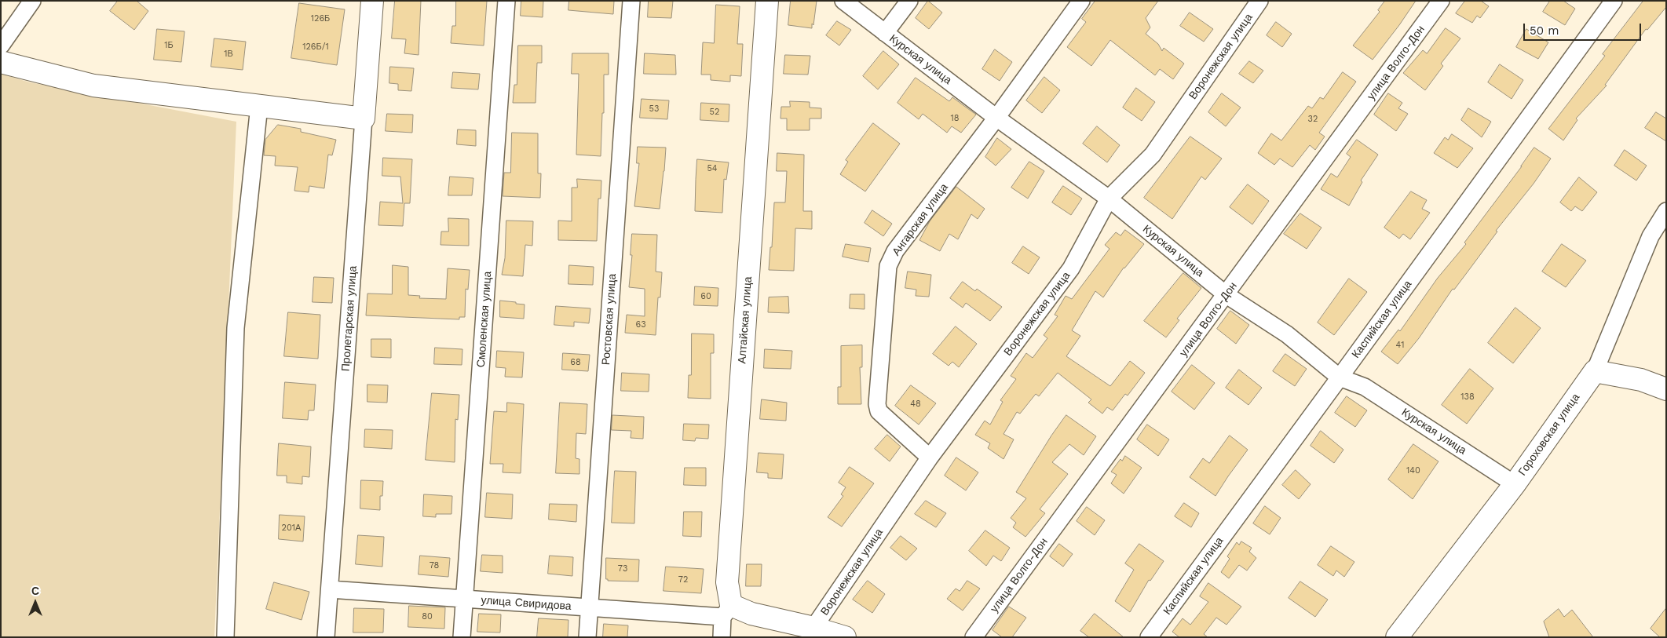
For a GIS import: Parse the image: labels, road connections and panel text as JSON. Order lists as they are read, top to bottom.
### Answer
{
  "streets": {
    "street": [
      "Воронежская улица",
      "Курская улица",
      "улица Волго-Дон",
      "Ангарская улица",
      "Пролетарская улица",
      "Смоленская улица",
      "Ростовская улица",
      "Каспийская улица",
      "Алтайская улица",
      "Гороховская улица",
      "улица Свиридова"
    ]
  },
  "crossings": [
    ["Воронежская улица", "Курская улица"],
    ["Воронежская улица", "Ангарская улица"],
    ["Воронежская улица", "улица Свиридова"],
    ["Курская улица", "улица Волго-Дон"],
    ["Курская улица", "Ангарская улица"],
    ["Курская улица", "Каспийская улица"],
    ["Курская улица", "Гороховская улица"],
    ["Пролетарская улица", "улица Свиридова"],
    ["Смоленская улица", "улица Свиридова"],
    ["Ростовская улица", "улица Свиридова"],
    ["Алтайская улица", "улица Свиридова"]
  ],
  "house_numbers": [
    "126Б",
    "1Б",
    "126Б/1",
    "1В",
    "53",
    "52",
    "18",
    "32",
    "54",
    "60",
    "63",
    "41",
    "68",
    "138",
    "48",
    "140",
    "201А",
    "78",
    "73",
    "72",
    "80"
  ],
  "scale_bar": "50 m",
  "north": "top"
}
